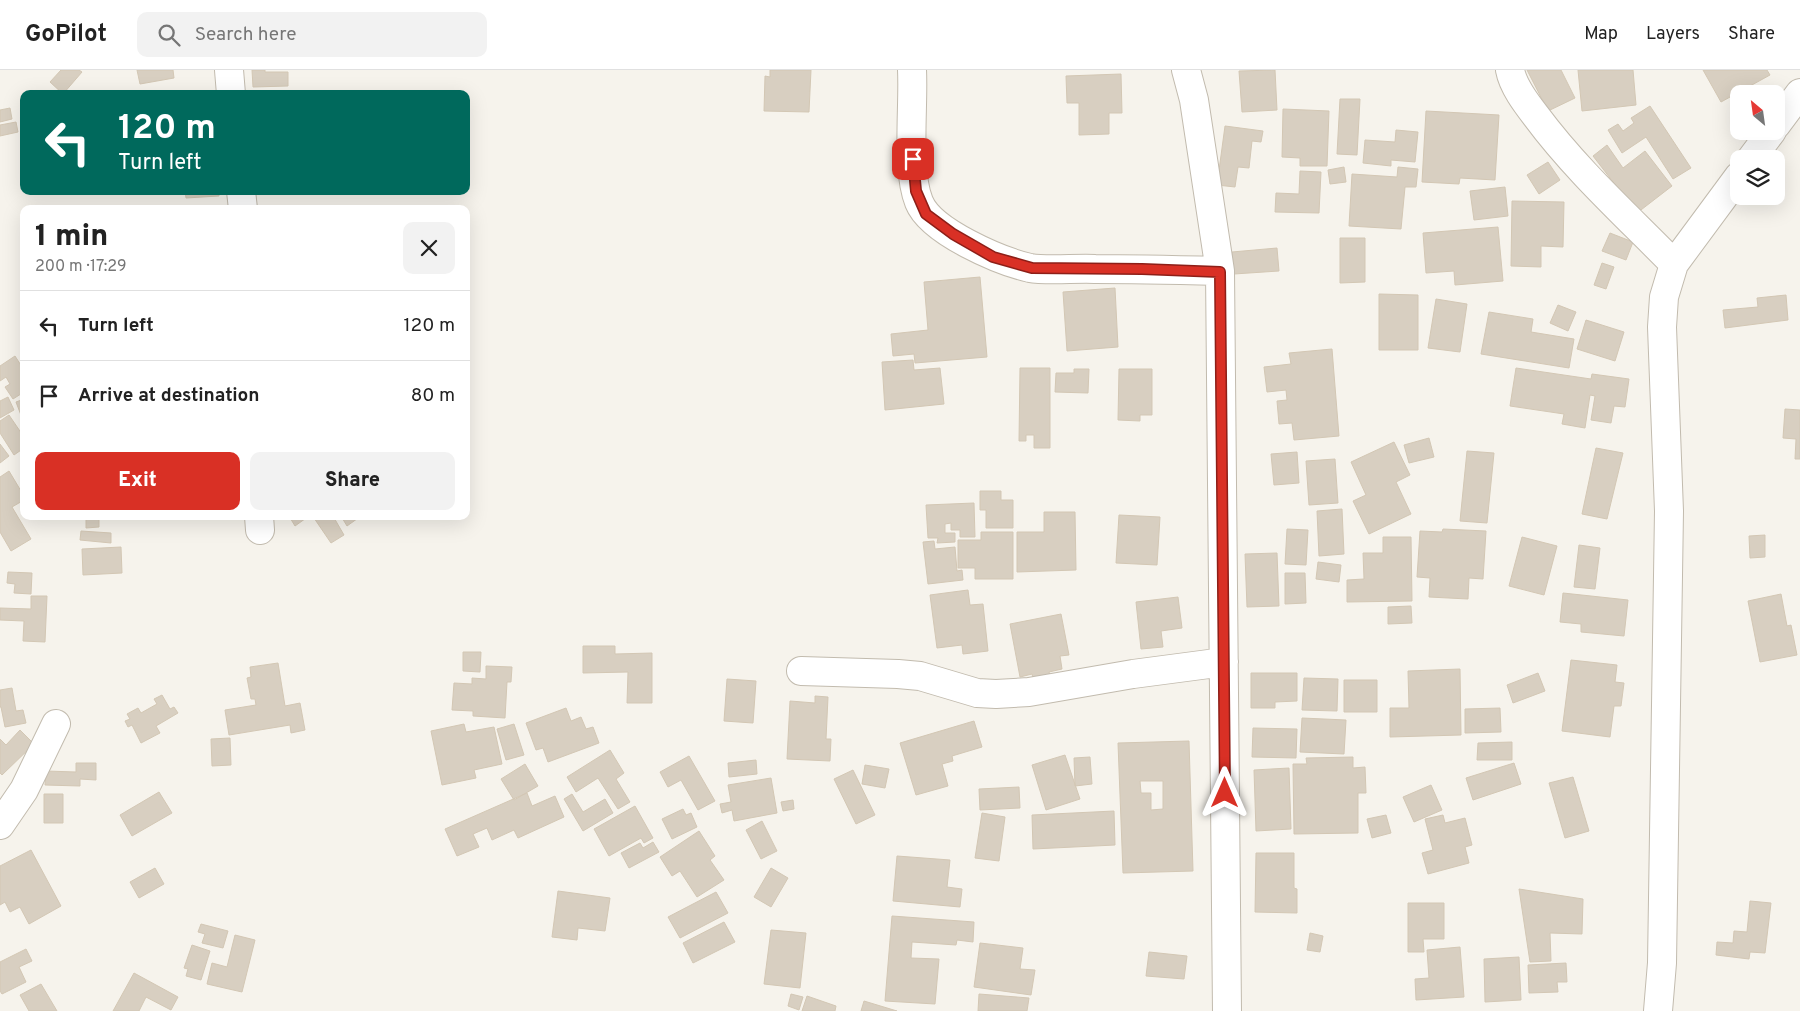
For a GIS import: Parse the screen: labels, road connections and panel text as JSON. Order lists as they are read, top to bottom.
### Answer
{
  "north": "top left",
  "page": {
    "header": "GoPilot",
    "search": "Search here",
    "nav": ["Map", "Layers", "Share"],
    "turn": ["120 m", "Turn left"],
    "heading": ["1 min", "200 m · 17:29"],
    "list": [
      {
        "name": "Turn left",
        "value": "120 m"
      },
      {
        "name": "Arrive at destination",
        "value": "80 m"
      }
    ],
    "buttons": ["Exit", "Share"]
  }
}
